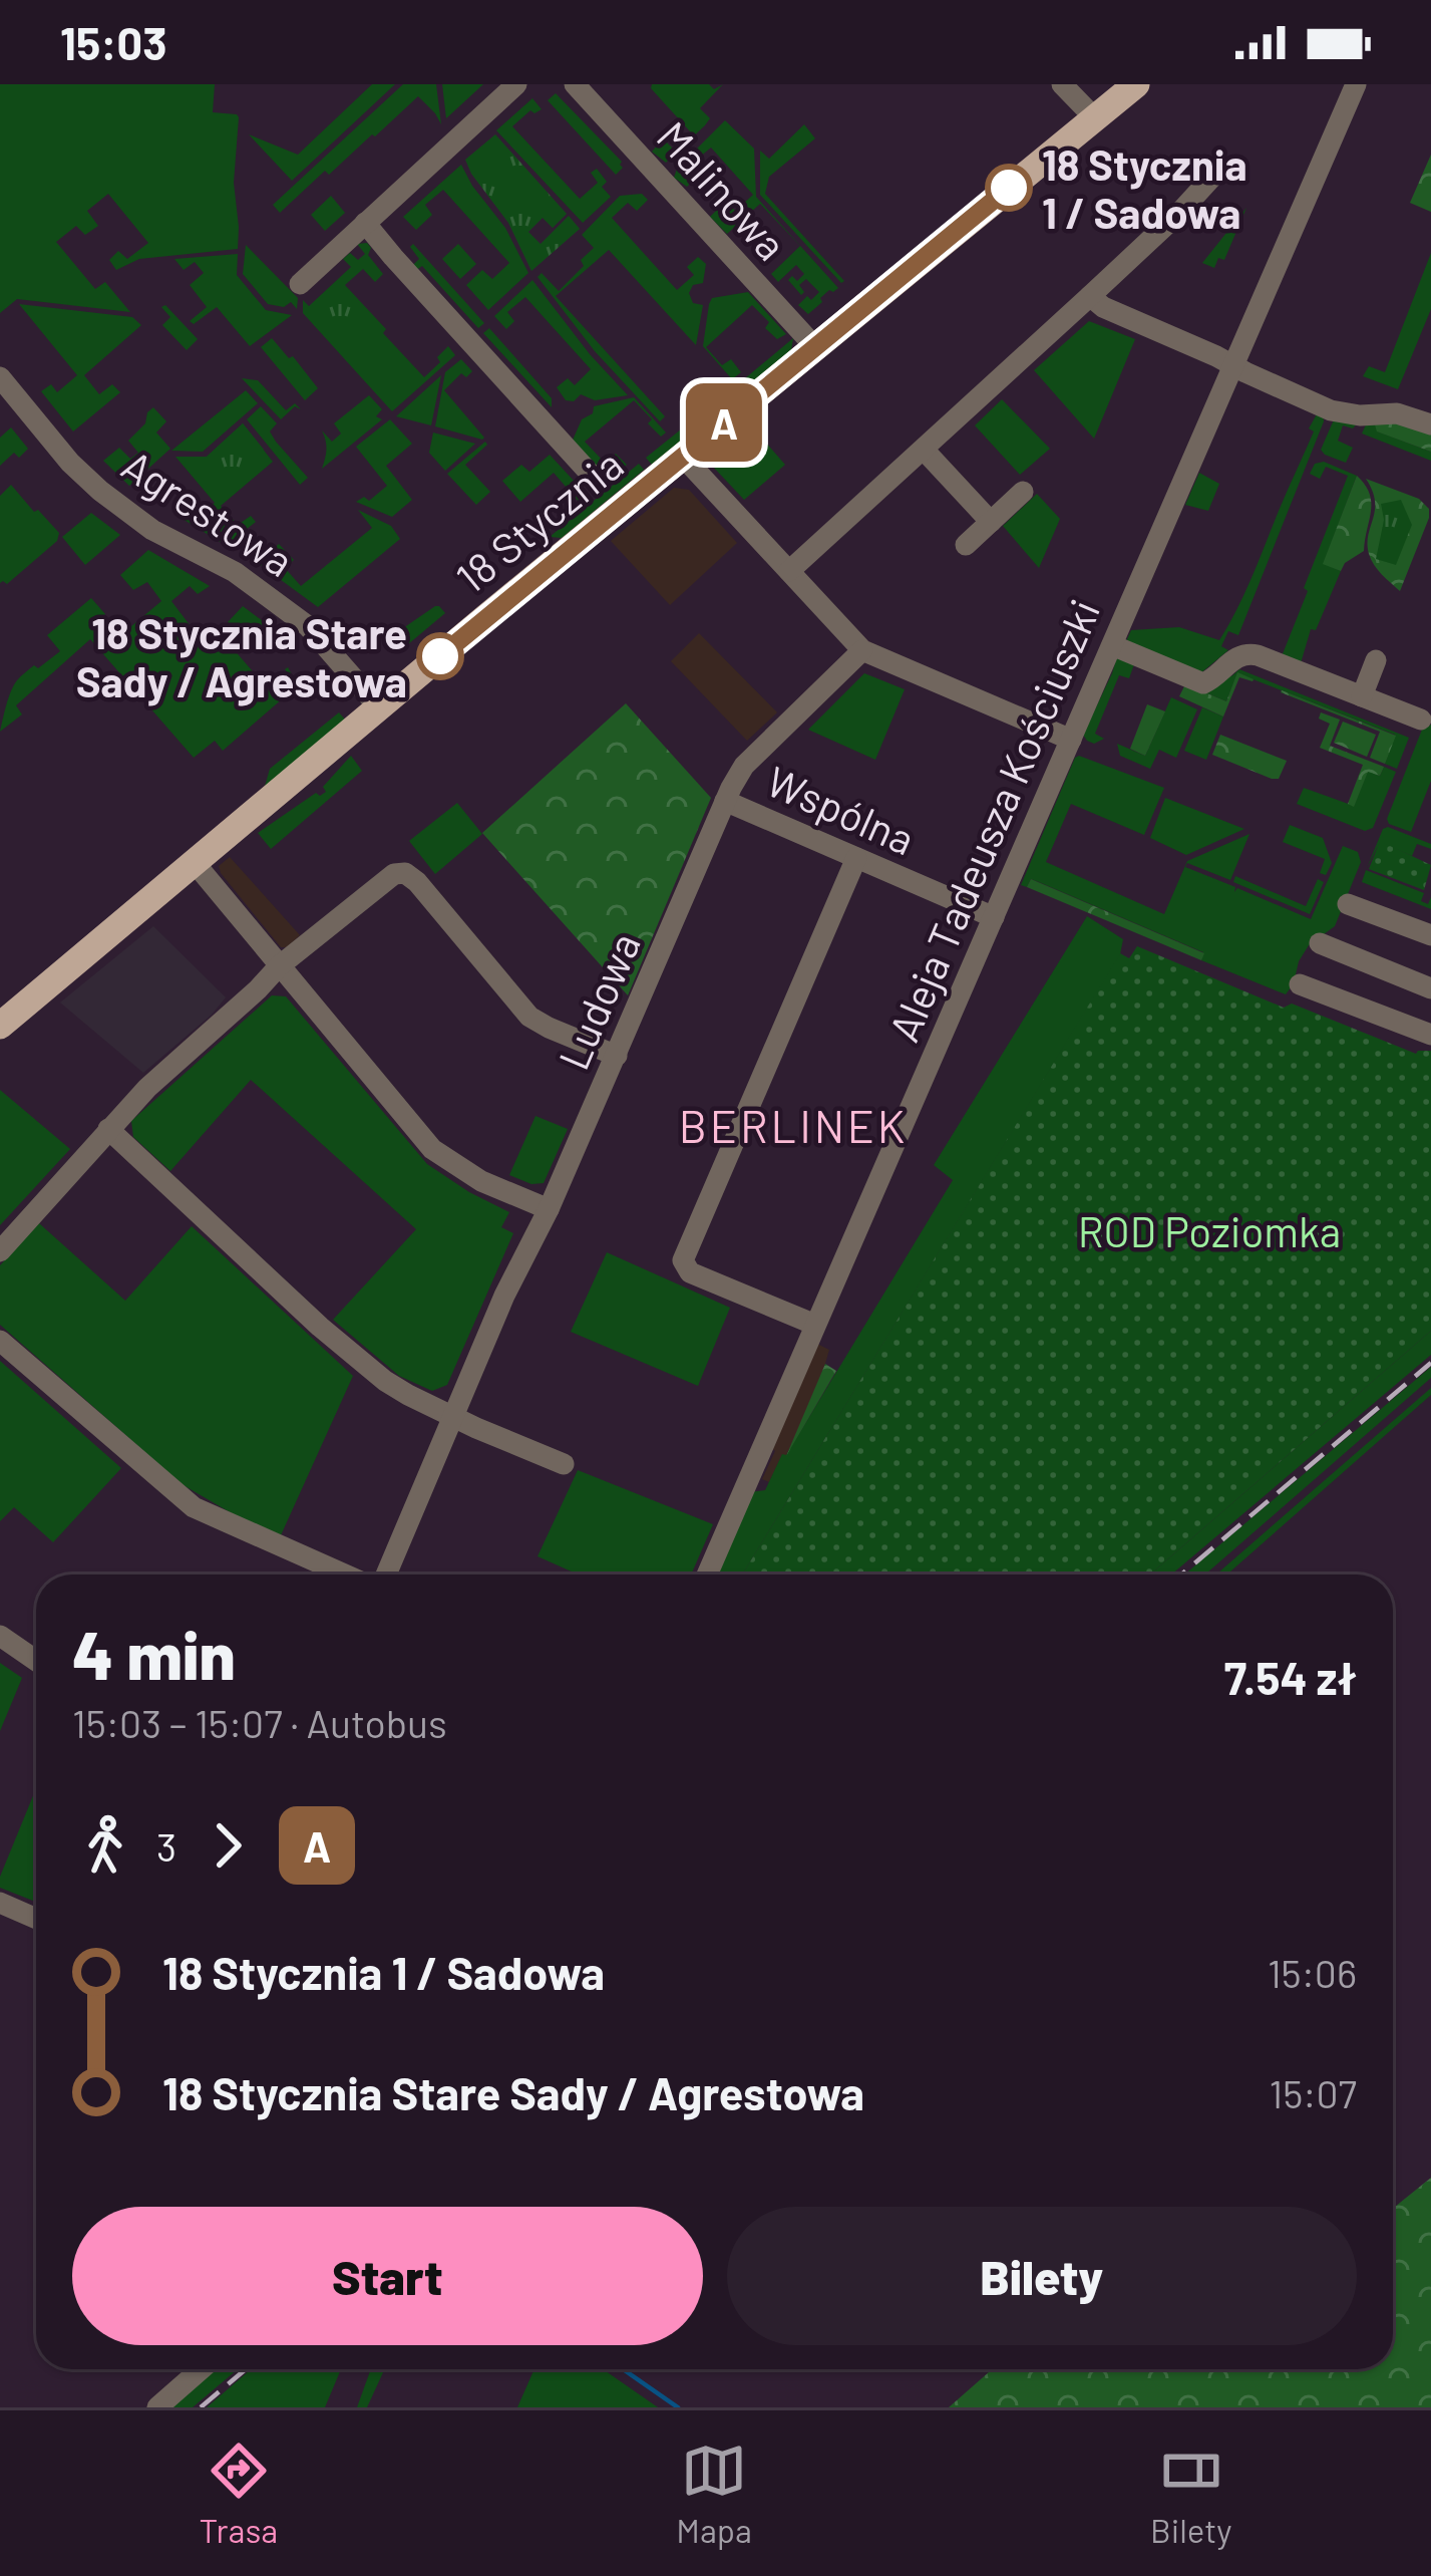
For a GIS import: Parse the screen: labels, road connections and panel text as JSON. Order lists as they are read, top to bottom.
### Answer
{
  "streets": {
    "main road": ["18 Stycznia"],
    "street": [
      "Malinowa",
      "Agrestowa",
      "Wspólna",
      "Aleja Tadeusza Kościuszki",
      "Ludowa"
    ]
  },
  "crossings": [
    ["Malinowa", "18 Stycznia"],
    ["Agrestowa", "18 Stycznia"],
    ["Wspólna", "Aleja Tadeusza Kościuszki"],
    ["Wspólna", "Ludowa"]
  ],
  "districts": ["BERLINEK"],
  "parks": ["ROD Poziomka"],
  "places": ["18 Stycznia 1 / Sadowa", "18 Stycznia Stare Sady / Agrestowa"],
  "lines": ["bus line A"],
  "page": {
    "status": "15:03",
    "on_map": "A",
    "heading": ["4 min", "15:03 – 15:07 · Autobus", "7.54 zł"],
    "legs": ["3", "A"],
    "list": [
      {
        "name": "18 Stycznia 1 / Sadowa",
        "value": "15:06"
      },
      {
        "name": "18 Stycznia Stare Sady / Agrestowa",
        "value": "15:07"
      }
    ],
    "buttons": ["Start", "Bilety"],
    "tabs": ["Trasa", "Mapa", "Bilety"]
  }
}
